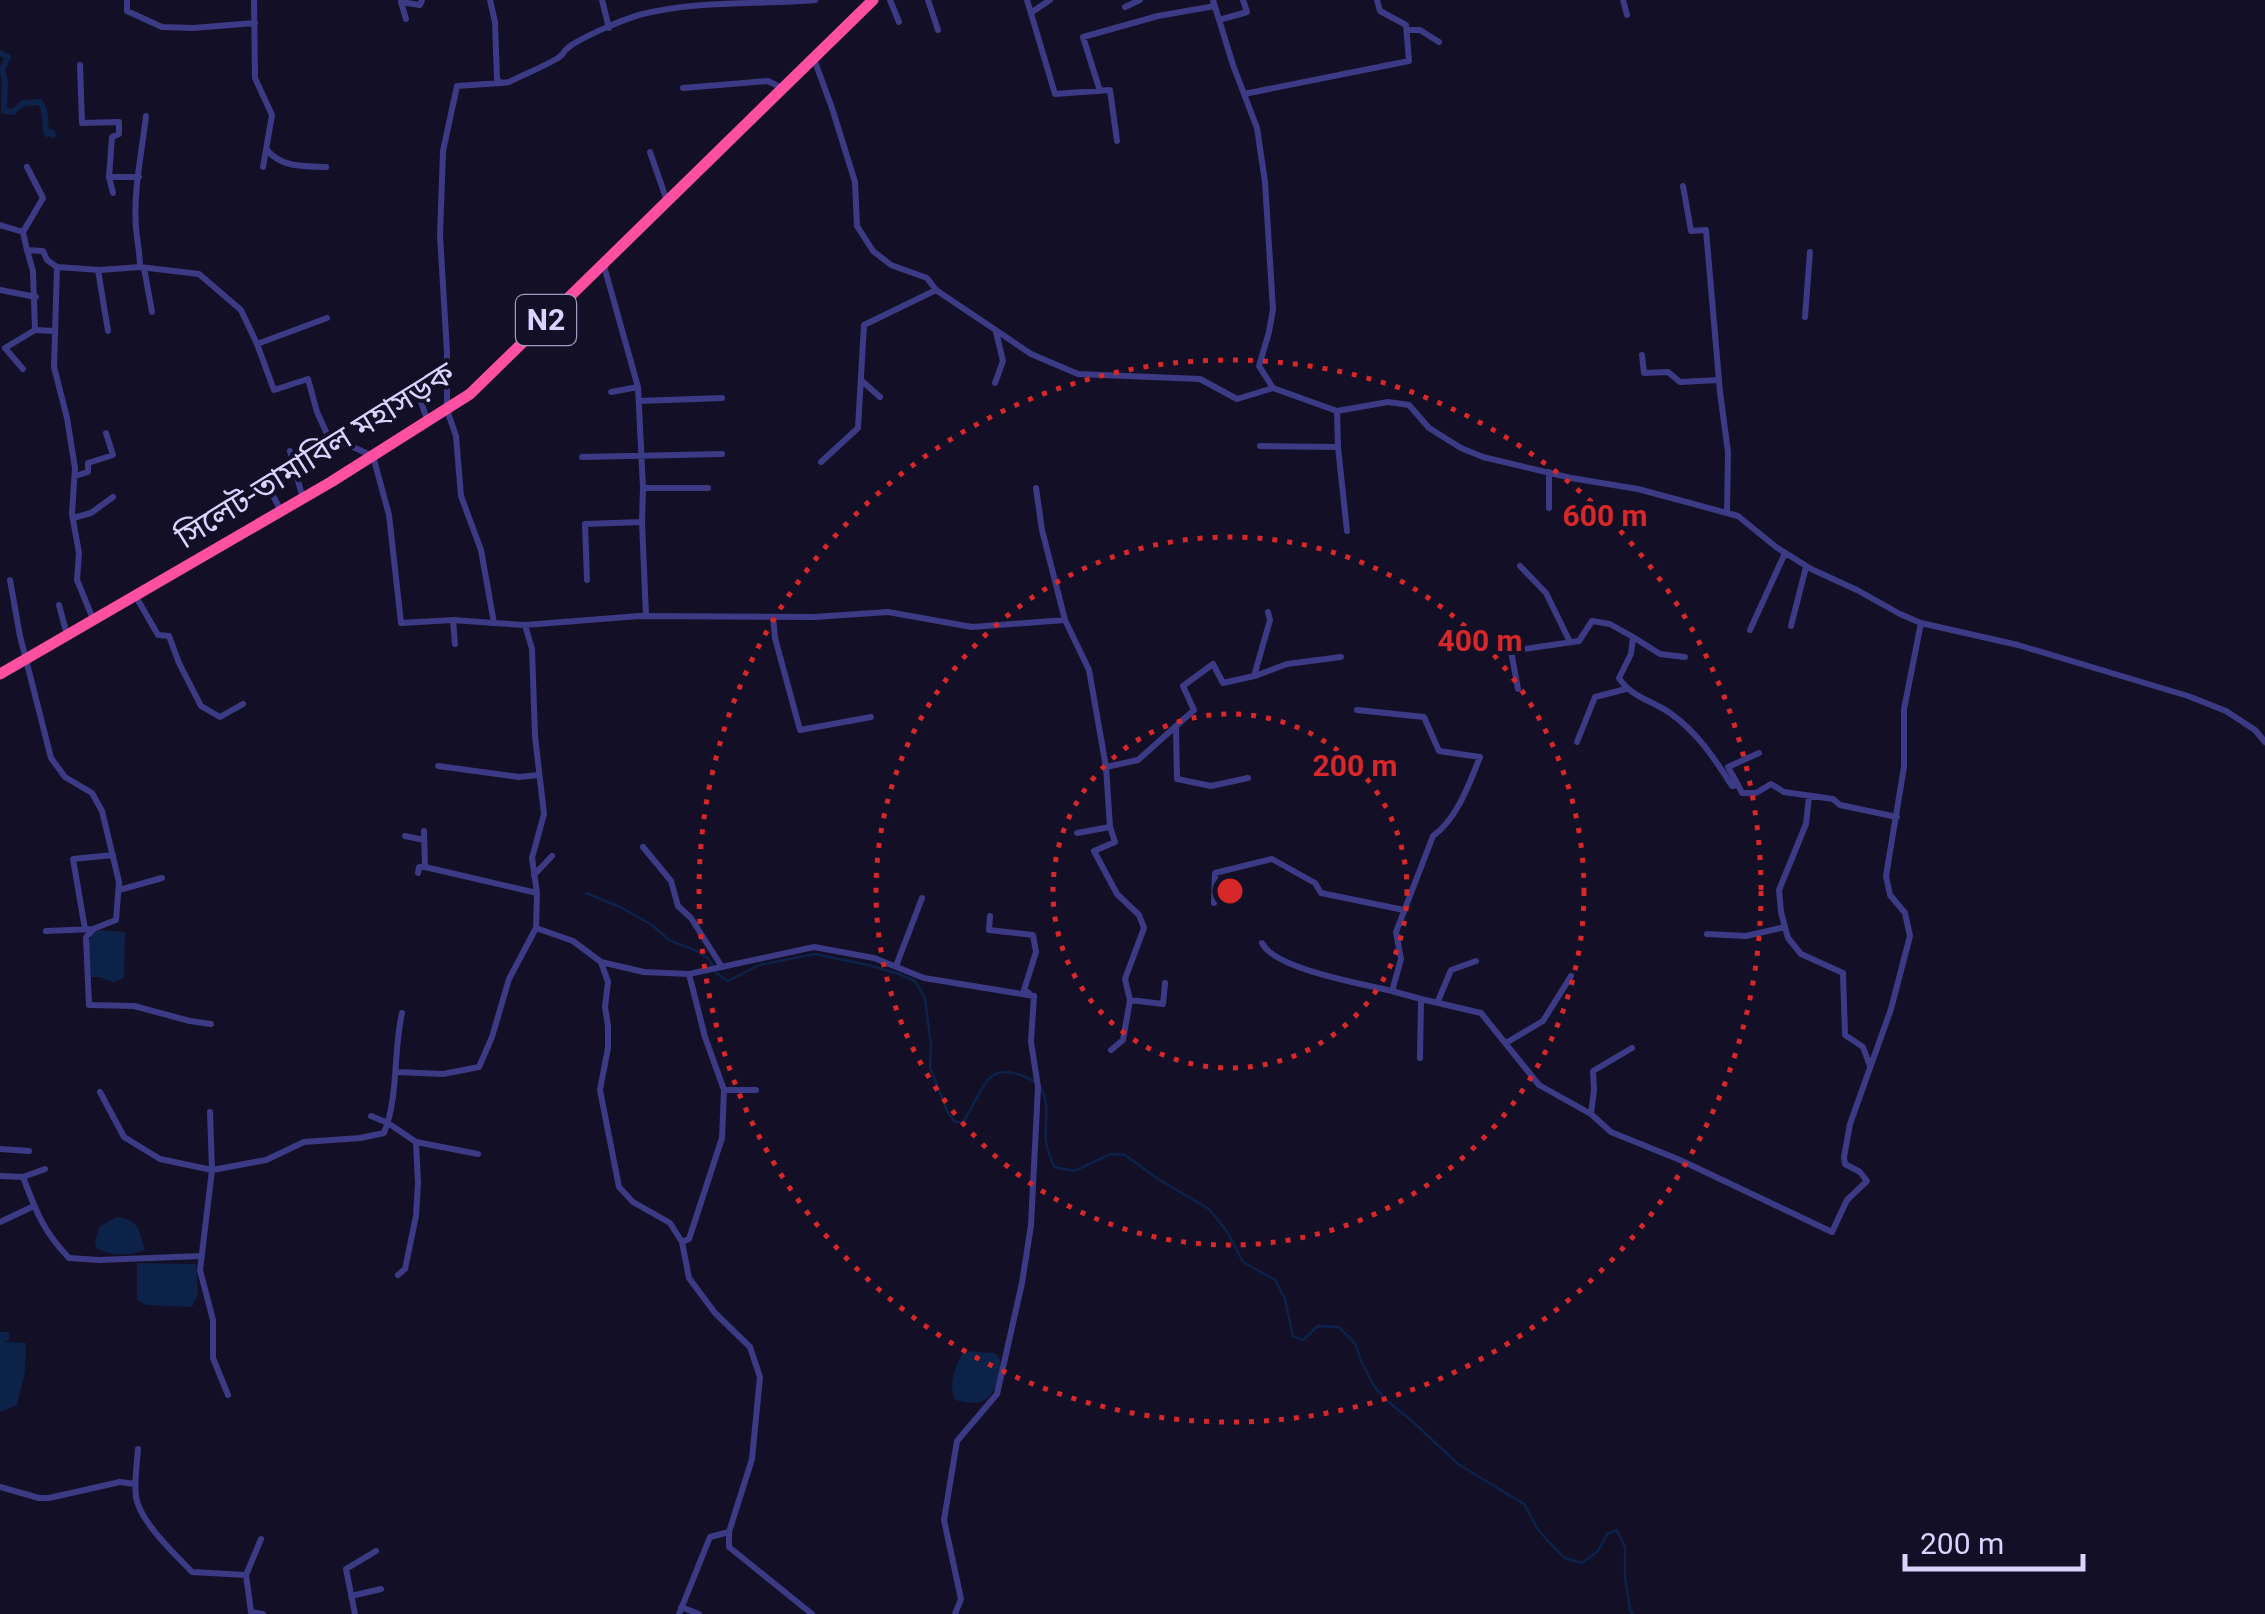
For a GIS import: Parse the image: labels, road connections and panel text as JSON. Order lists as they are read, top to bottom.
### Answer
{
  "streets": {
    "highway": ["N2", "সিলেট-তামাবিল মহাসড়ক"]
  },
  "crossings": [
    ["N2", "সিলেট-তামাবিল মহাসড়ক"]
  ],
  "scale_bar": "200 m",
  "rings": ["600 m", "400 m", "200 m"]
}
